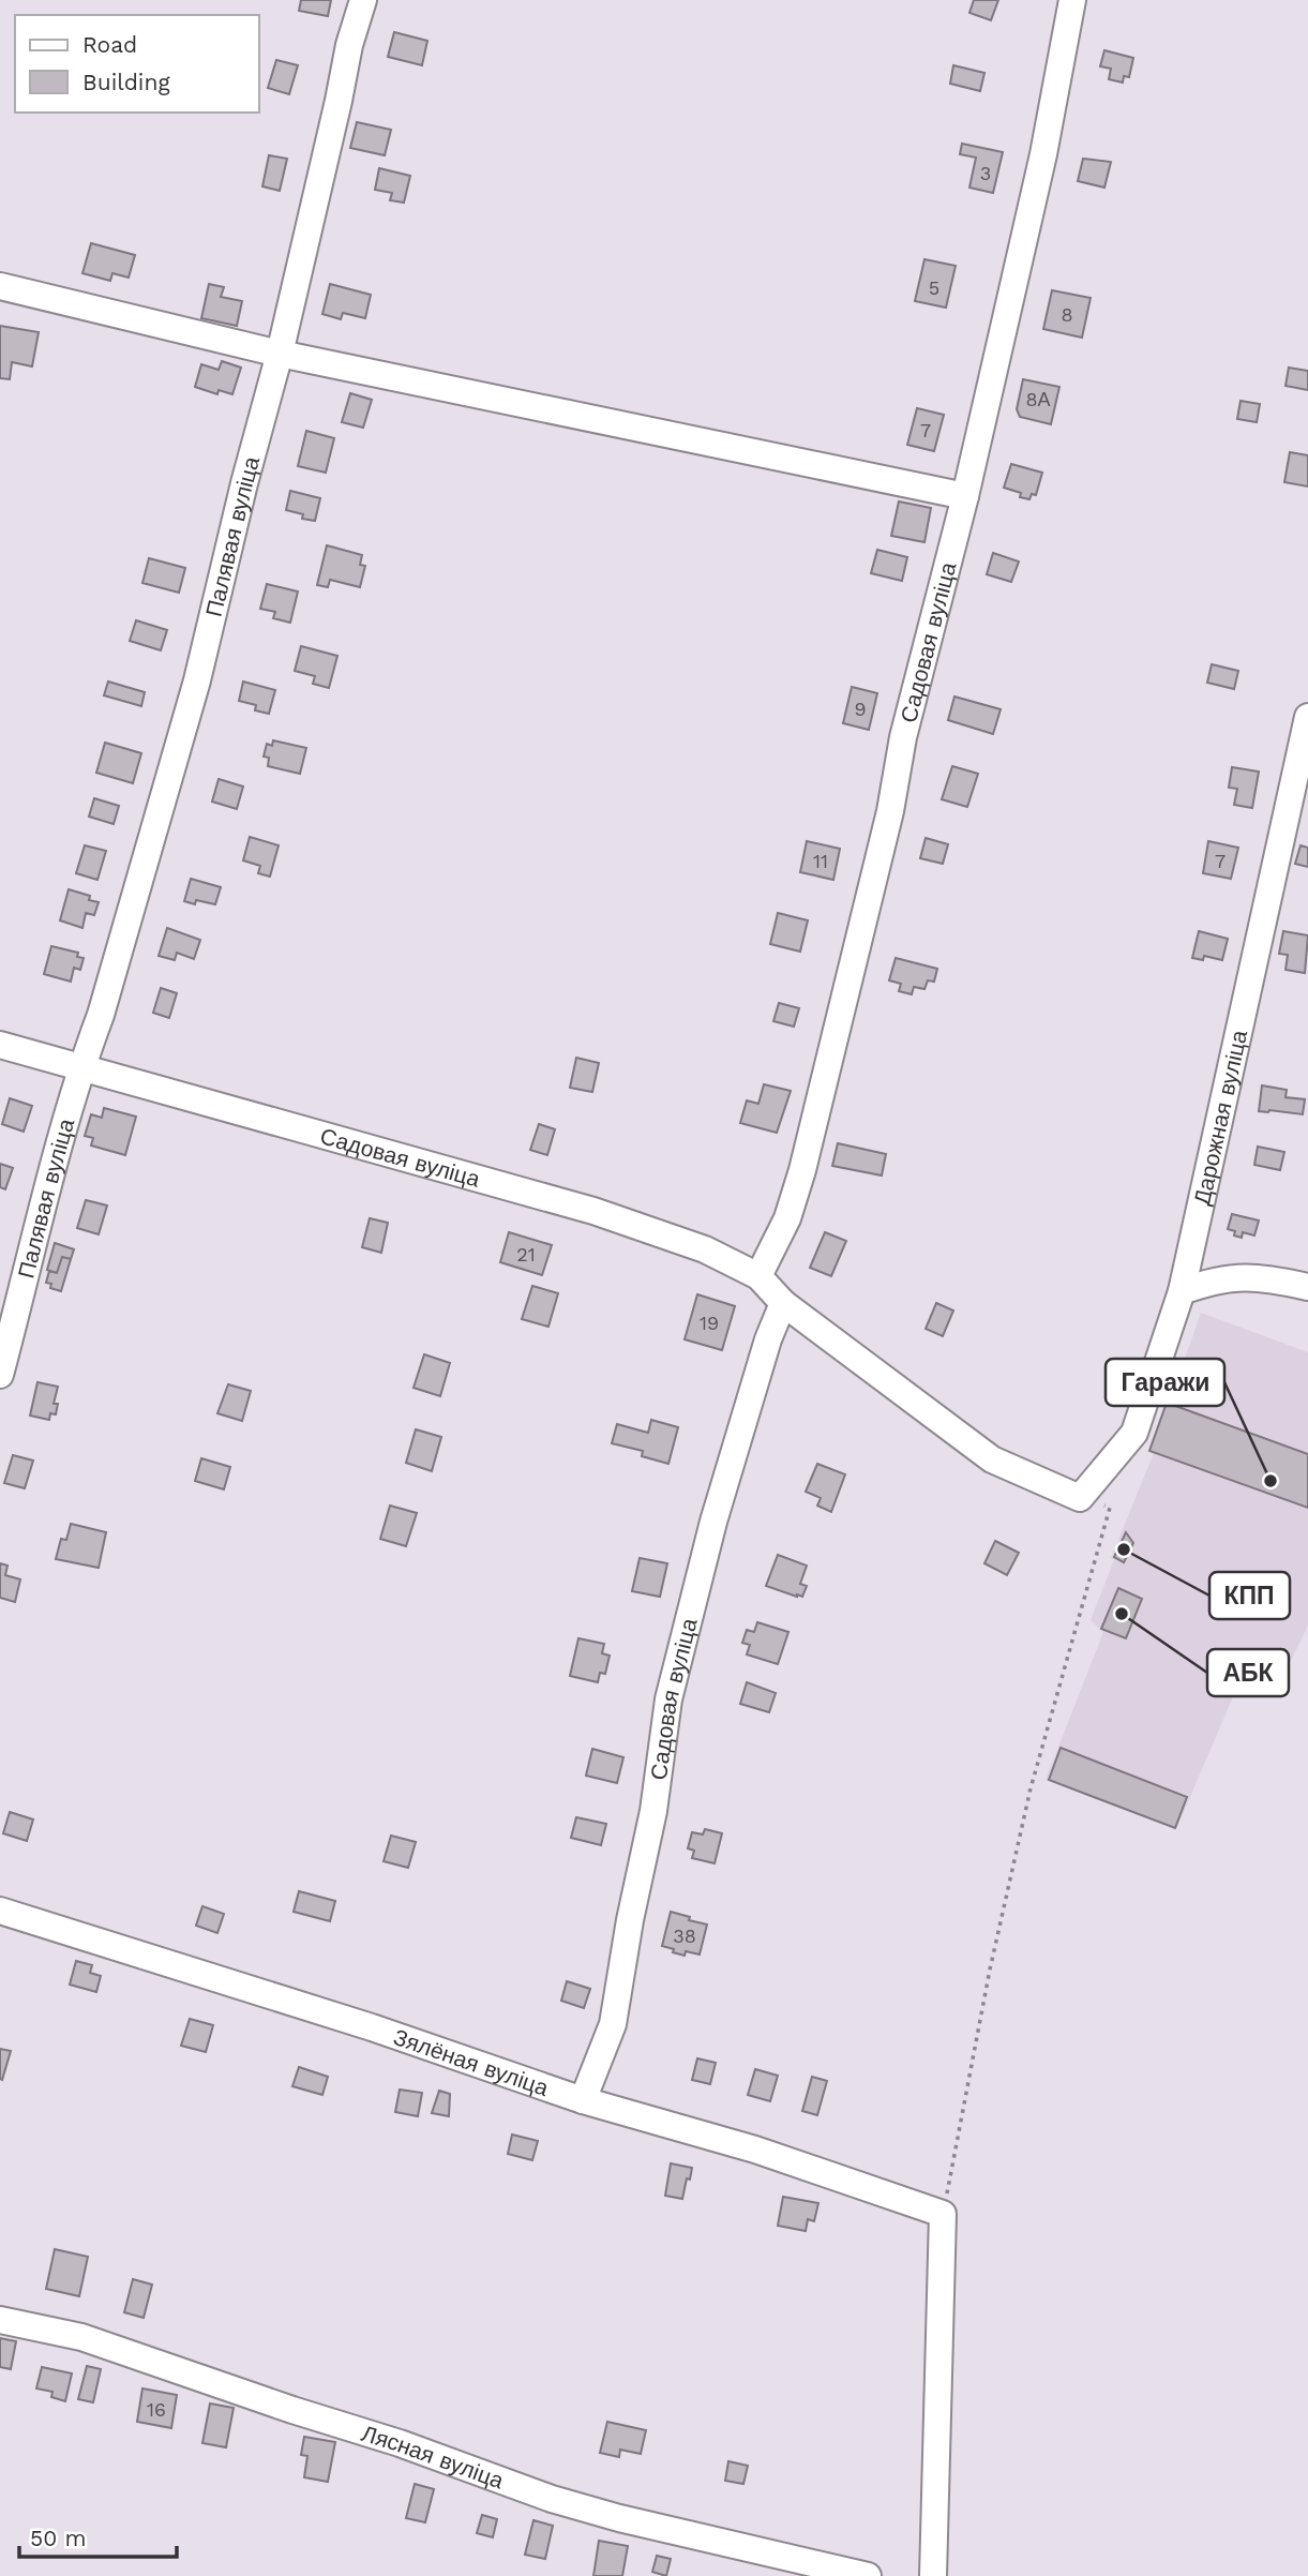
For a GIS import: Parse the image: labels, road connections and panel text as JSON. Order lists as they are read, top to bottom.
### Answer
{
  "streets": {
    "street": [
      "Палявая вуліца",
      "Садовая вуліца",
      "Дарожная вуліца",
      "Зялёная вуліца",
      "Лясная вуліца"
    ]
  },
  "crossings": [
    ["Палявая вуліца", "Садовая вуліца"],
    ["Садовая вуліца", "Дарожная вуліца"],
    ["Садовая вуліца", "Зялёная вуліца"]
  ],
  "places": ["Гаражи", "КПП", "АБК"],
  "house_numbers": [
    "3",
    "5",
    "8",
    "8А",
    "7",
    "9",
    "11",
    "7",
    "21",
    "19",
    "38",
    "16"
  ],
  "legend": ["Road", "Building"],
  "scale_bar": "50 m"
}
